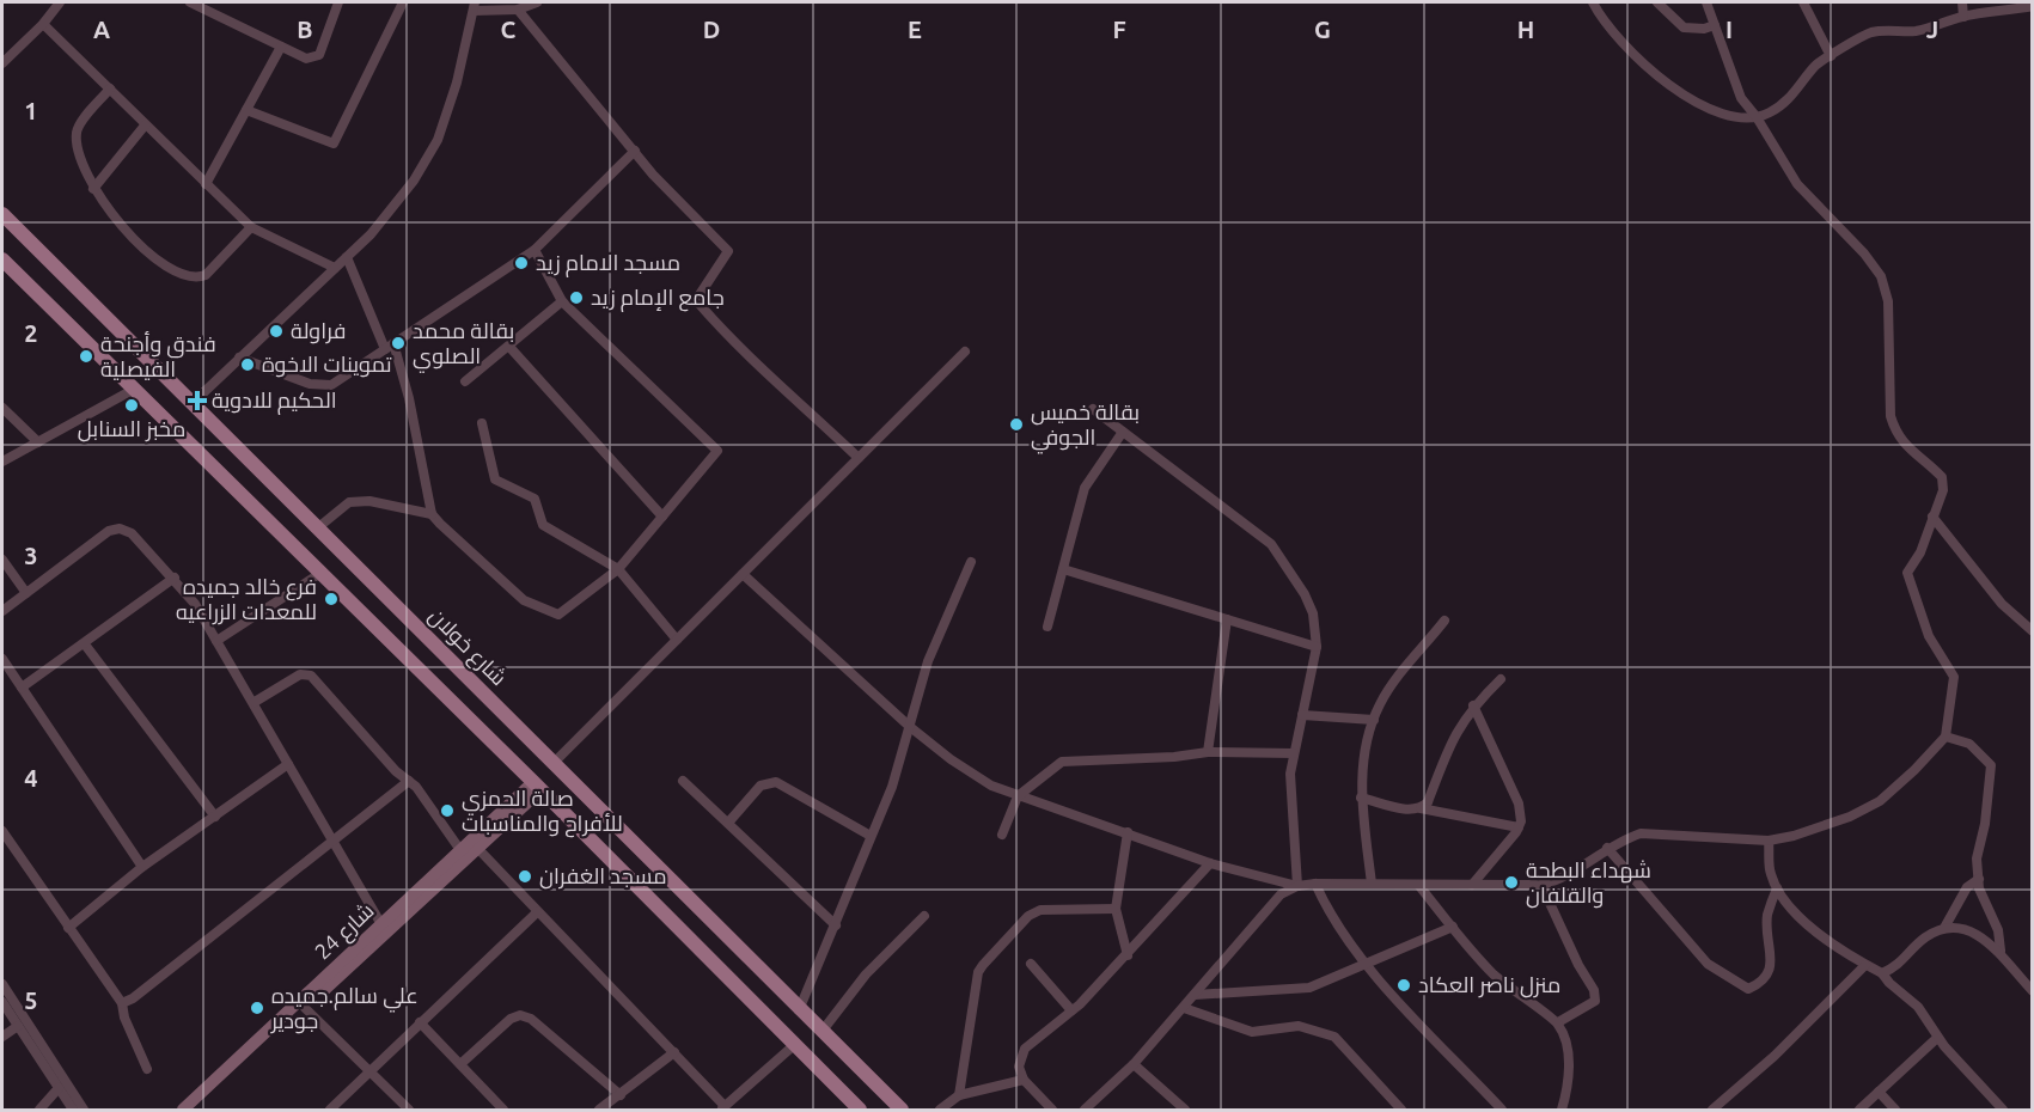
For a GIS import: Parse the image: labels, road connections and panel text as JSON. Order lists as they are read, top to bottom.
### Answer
{
  "streets": {
    "main road": ["شارع خولان"],
    "street": ["شارع 24"]
  },
  "places": {
    "other": [
      "مسجد الامام زيد",
      "جامع الإمام زيد",
      "فراولة",
      "بقالة محمد الصلوي",
      "فندق وأجنحة الفيصلية",
      "تموينات الاخوة",
      "مخبز السنابل",
      "بقالة خميس الجوفي",
      "فرع خالد جميده للمعدات الزراعيه",
      "صالة الحمزي للأفراح والمناسبات",
      "مسجد الغفران",
      "شهداء البطحة والقلفان",
      "منزل ناصر العكاد",
      "علي سالم.جميده جودير"
    ],
    "health": ["الحكيم للادوية"]
  },
  "grid": {
    "columns": [
      "A",
      "B",
      "C",
      "D",
      "E",
      "F",
      "G",
      "H",
      "I",
      "J"
    ],
    "rows": [
      "1",
      "2",
      "3",
      "4",
      "5"
    ]
  }
}
